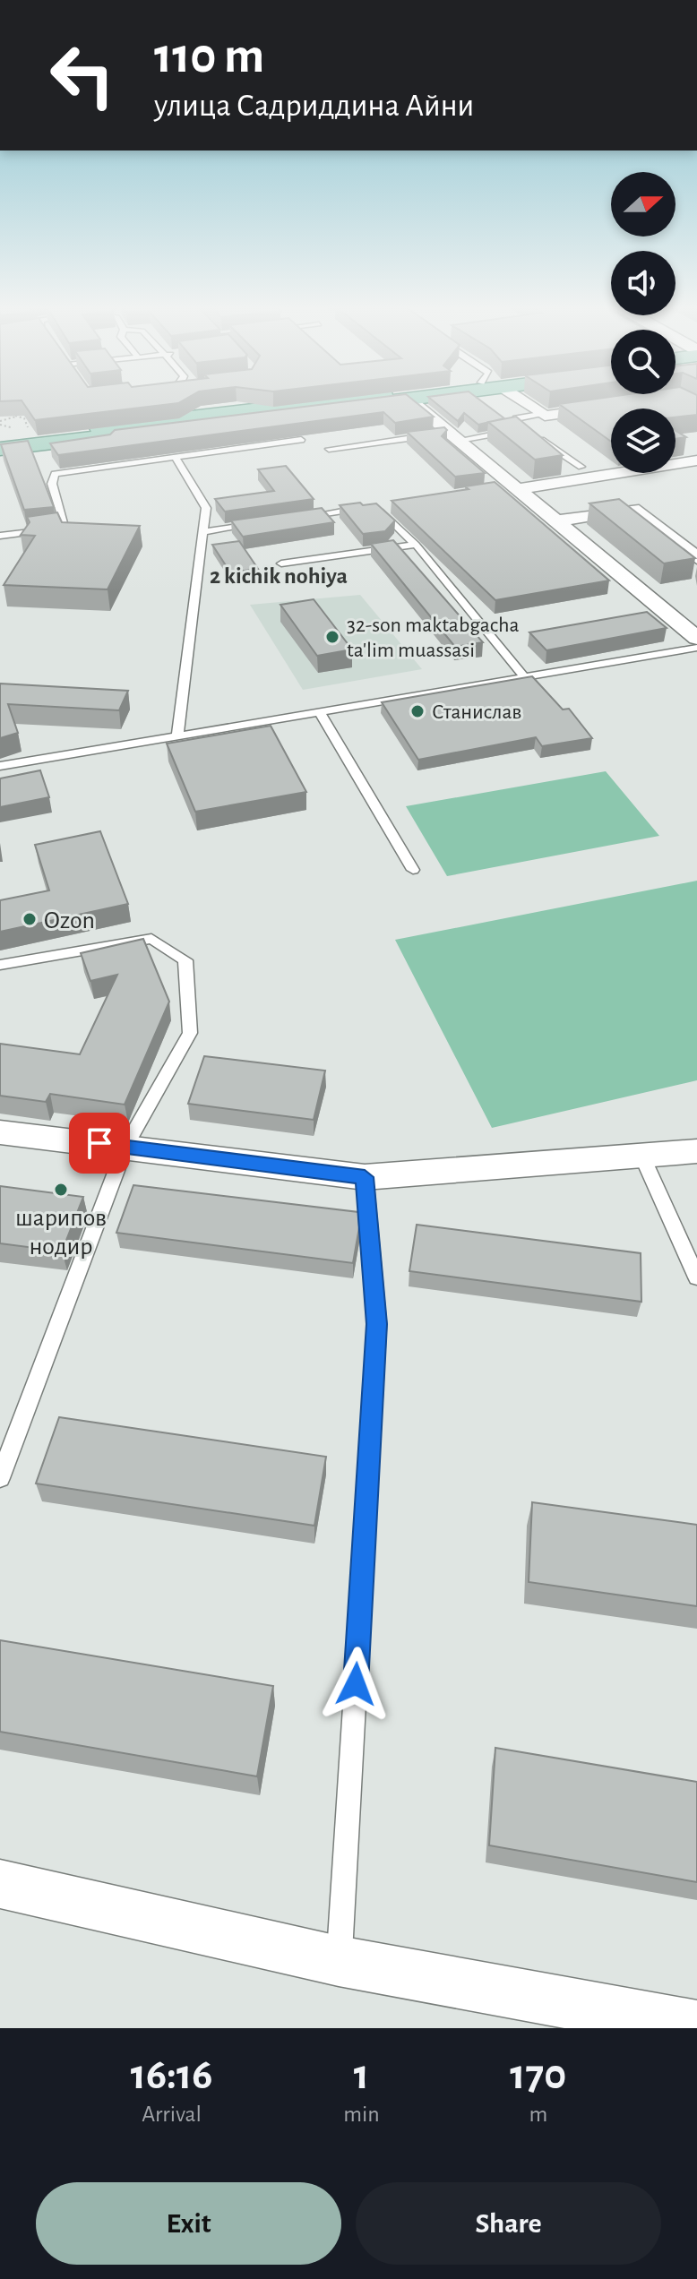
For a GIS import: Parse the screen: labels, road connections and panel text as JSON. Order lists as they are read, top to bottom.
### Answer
{
  "districts": ["2 kichik nohiya"],
  "places": [
    "32-son maktabgacha ta'lim muassasi",
    "Станислав",
    "Ozon",
    "шарипов нодир"
  ],
  "north": "right",
  "page": {
    "turn": ["110 m", "улица Садриддина Айни"],
    "eta": [
      "16:16",
      "Arrival",
      "1",
      "min",
      "170",
      "m"
    ],
    "buttons": ["Exit", "Share"]
  }
}
